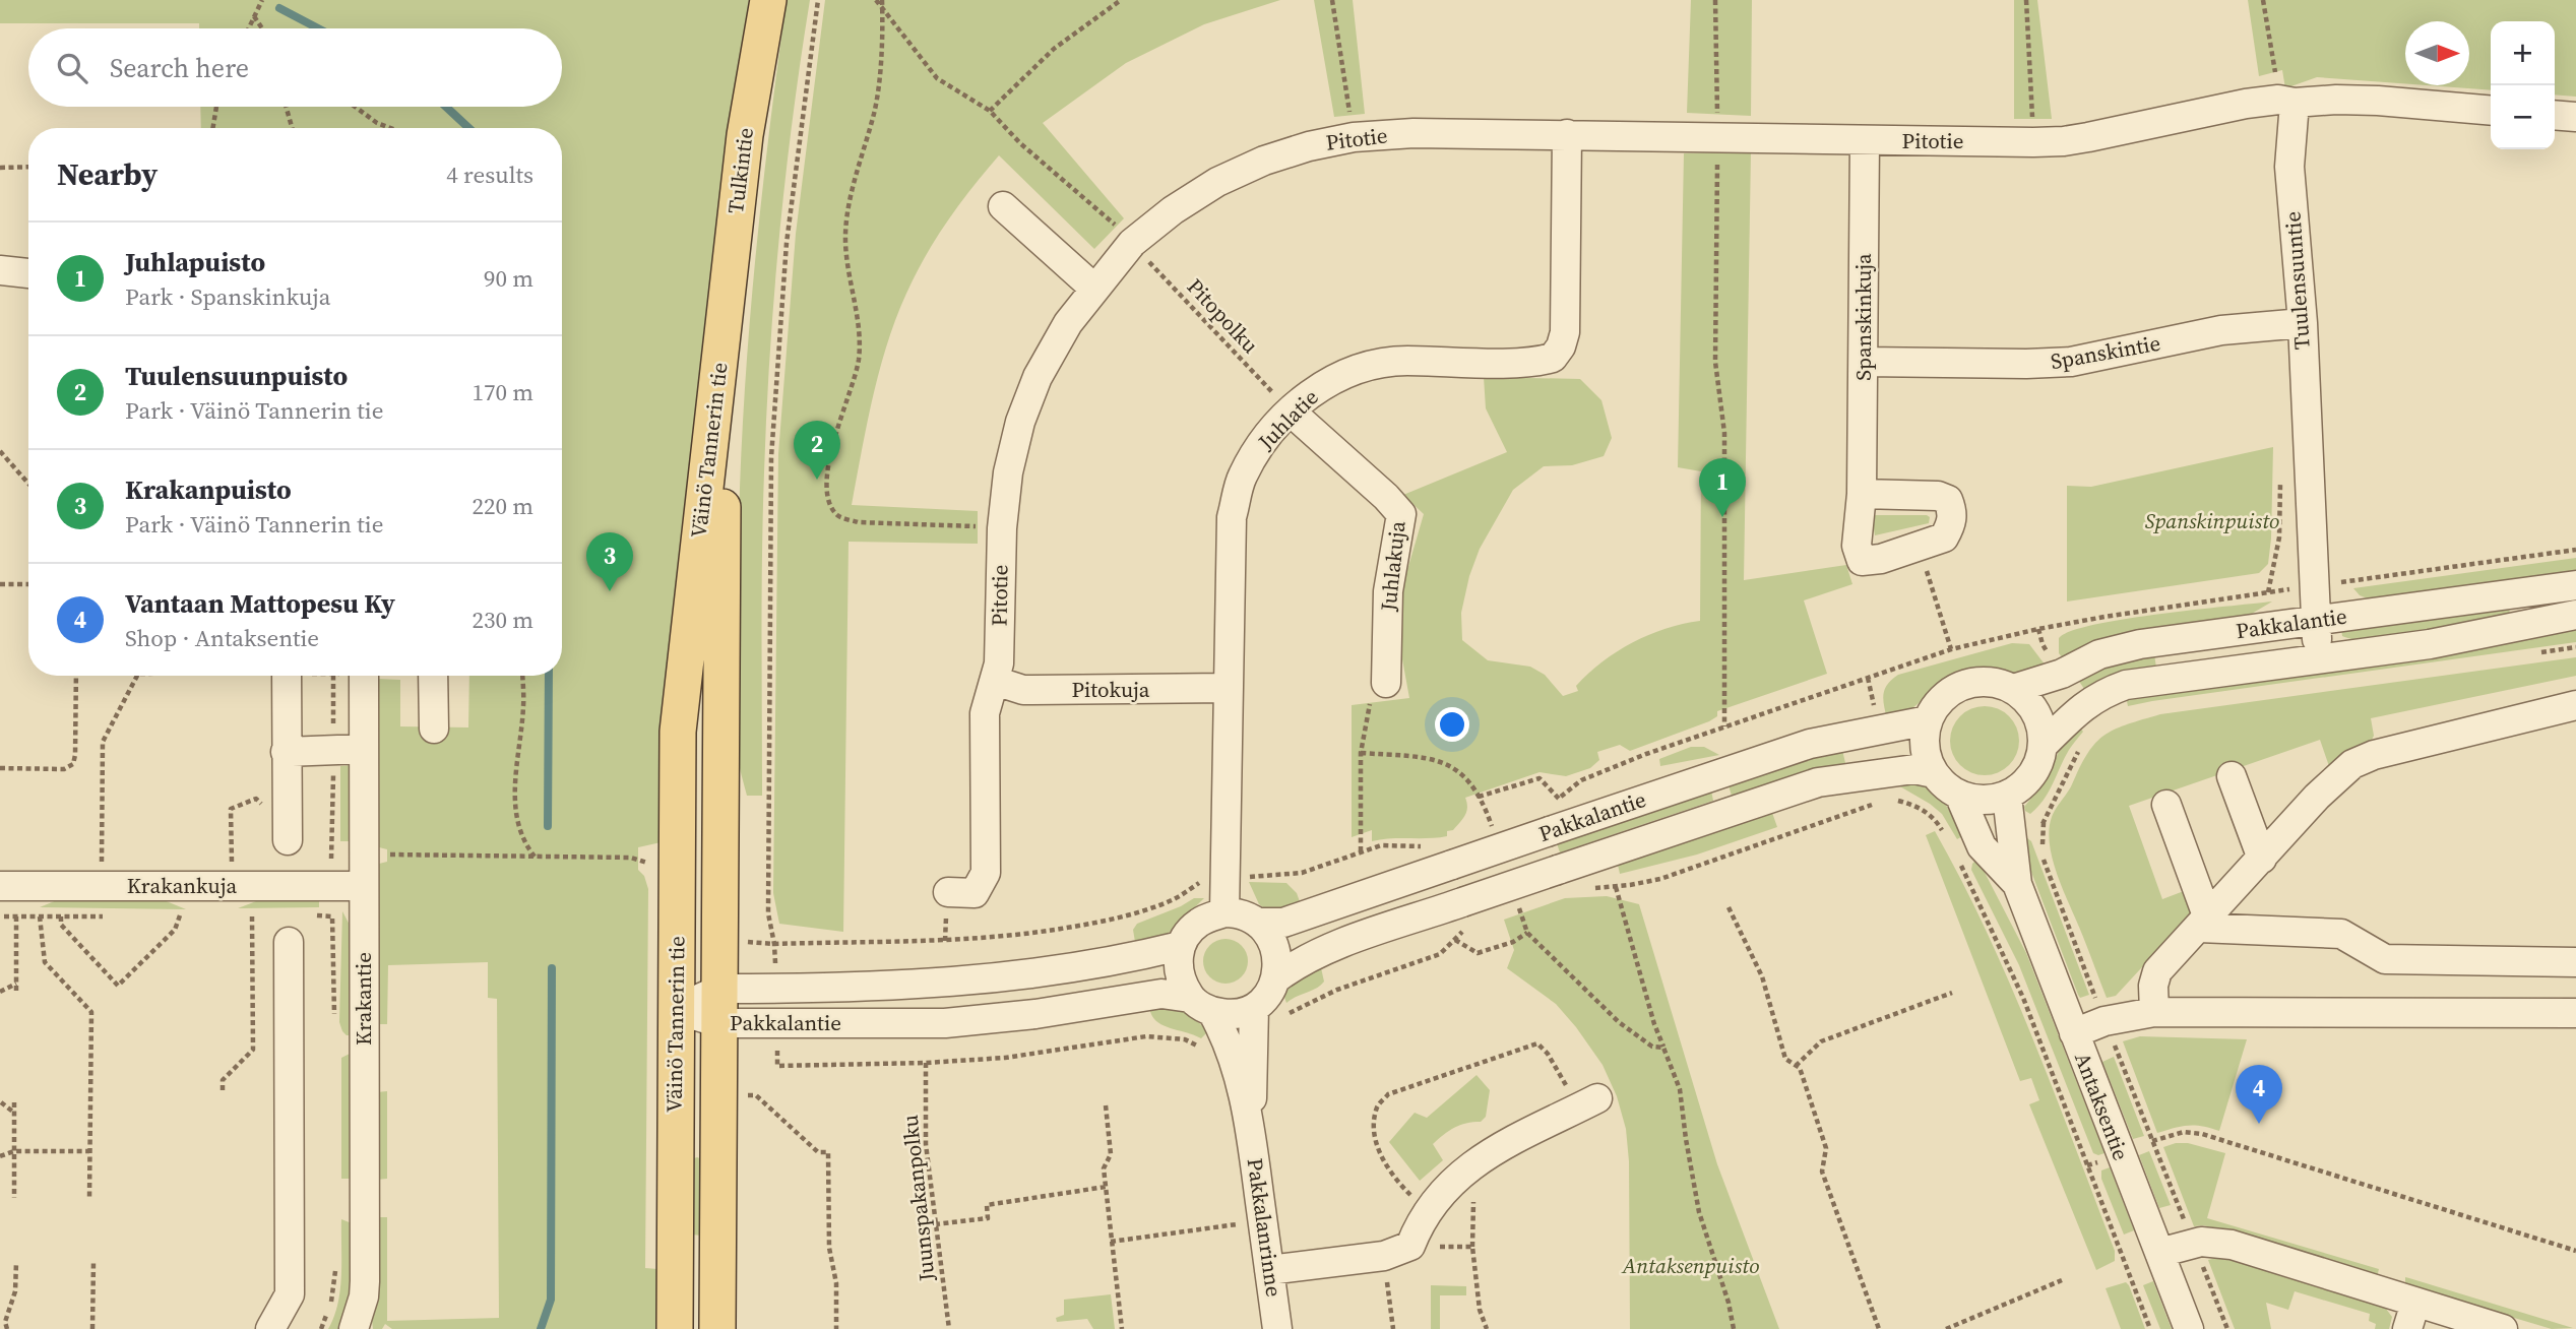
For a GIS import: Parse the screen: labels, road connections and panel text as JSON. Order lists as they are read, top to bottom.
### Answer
{
  "streets": {
    "main road": ["Tulkintie", "Väinö Tannerin tie"],
    "street": [
      "Pitotie",
      "Tuulensuuntie",
      "Spanskinkuja",
      "Spanskintie",
      "Juhlatie",
      "Juhlakuja",
      "Pakkalantie",
      "Pitokuja",
      "Krakankuja",
      "Krakantie",
      "Antaksentie",
      "Pakkalanrinne"
    ],
    "path": ["Pitopolku", "Juunspakanpolku"]
  },
  "crossings": [
    ["Pitotie", "Tuulensuuntie"],
    ["Pitotie", "Pitopolku"],
    ["Pitotie", "Spanskinkuja"],
    ["Pitotie", "Juhlatie"],
    ["Pitotie", "Pitokuja"],
    ["Tulkintie", "Väinö Tannerin tie"],
    ["Tuulensuuntie", "Spanskintie"],
    ["Tuulensuuntie", "Pakkalantie"],
    ["Pitopolku", "Juhlatie"],
    ["Pitopolku", "Juhlakuja"],
    ["Spanskinkuja", "Spanskintie"],
    ["Juhlatie", "Juhlakuja"],
    ["Juhlatie", "Pakkalantie"],
    ["Juhlatie", "Pitokuja"],
    ["Juhlatie", "Pakkalanrinne"],
    ["Väinö Tannerin tie", "Pakkalantie"],
    ["Pakkalantie", "Antaksentie"],
    ["Pakkalantie", "Pakkalanrinne"],
    ["Krakankuja", "Krakantie"]
  ],
  "parks": ["Spanskinpuisto", "Antaksenpuisto"],
  "north": "right",
  "page": {
    "map_buttons": ["+", "−"],
    "search": "Search here",
    "heading": ["Nearby", "4 results"],
    "list": [
      {
        "mark": "1",
        "name": "Juhlapuisto",
        "note": "Park · Spanskinkuja",
        "value": "90 m"
      },
      {
        "mark": "2",
        "name": "Tuulensuunpuisto",
        "note": "Park · Väinö Tannerin tie",
        "value": "170 m"
      },
      {
        "mark": "3",
        "name": "Krakanpuisto",
        "note": "Park · Väinö Tannerin tie",
        "value": "220 m"
      },
      {
        "mark": "4",
        "name": "Vantaan Mattopesu Ky",
        "note": "Shop · Antaksentie",
        "value": "230 m"
      }
    ],
    "pins": [
      "2",
      "1",
      "3",
      "4"
    ]
  }
}
